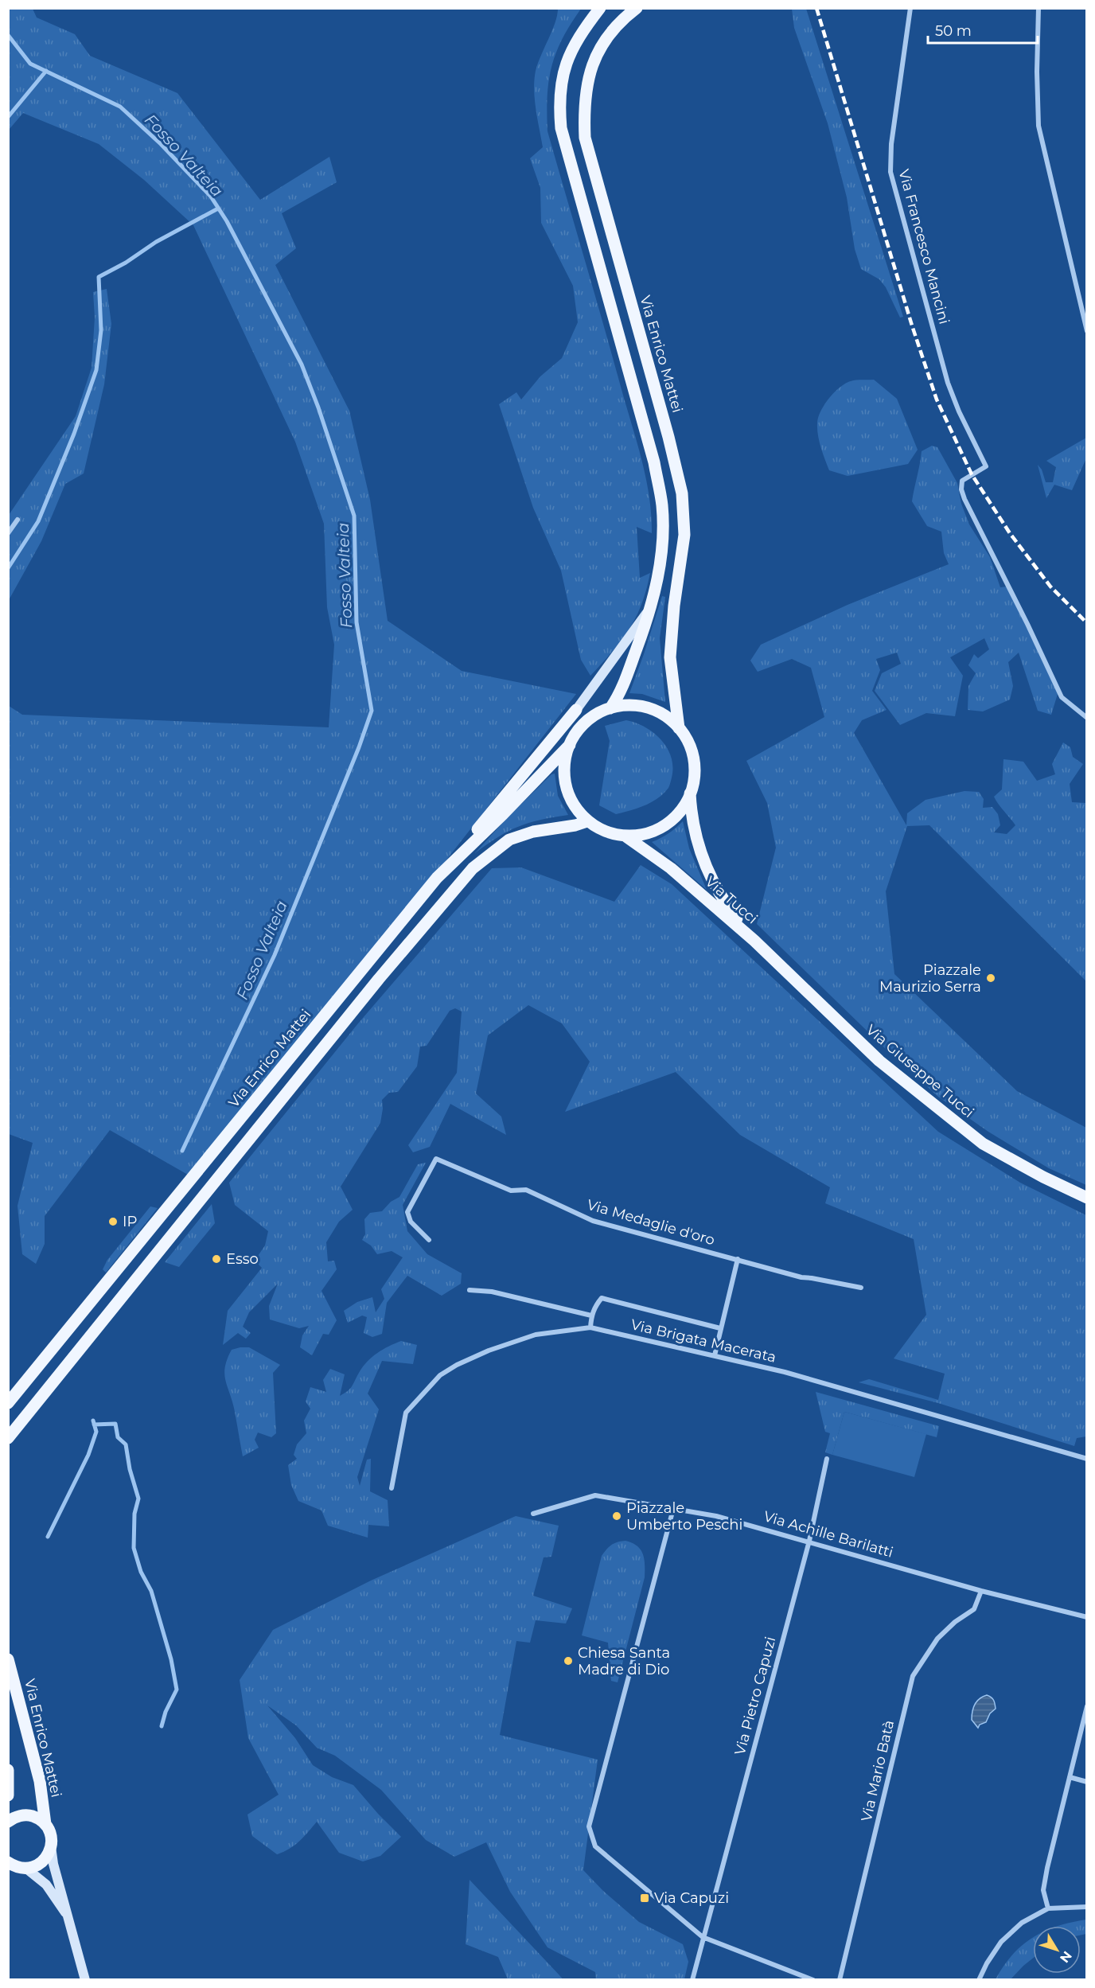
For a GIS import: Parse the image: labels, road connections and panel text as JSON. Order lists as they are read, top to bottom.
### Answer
{
  "streets": {
    "main road": ["Via Enrico Mattei", "Via Tucci", "Via Giuseppe Tucci"],
    "street": [
      "Via Francesco Mancini",
      "Via Medaglie d'oro",
      "Via Brigata Macerata",
      "Via Achille Barilatti",
      "Via Pietro Capuzi",
      "Via Mario Batà"
    ]
  },
  "crossings": [
    ["Via Enrico Mattei", "Via Tucci"],
    ["Via Tucci", "Via Giuseppe Tucci"],
    ["Via Achille Barilatti", "Via Pietro Capuzi"],
    ["Via Achille Barilatti", "Via Mario Batà"]
  ],
  "water": ["Fosso Valteia"],
  "places": {
    "other": [
      "Piazzale Maurizio Serra",
      "IP",
      "Esso",
      "Piazzale Umberto Peschi",
      "Chiesa Santa Madre di Dio"
    ],
    "transit": ["Via Capuzi"]
  },
  "scale_bar": "50 m",
  "north": "bottom right"
}
